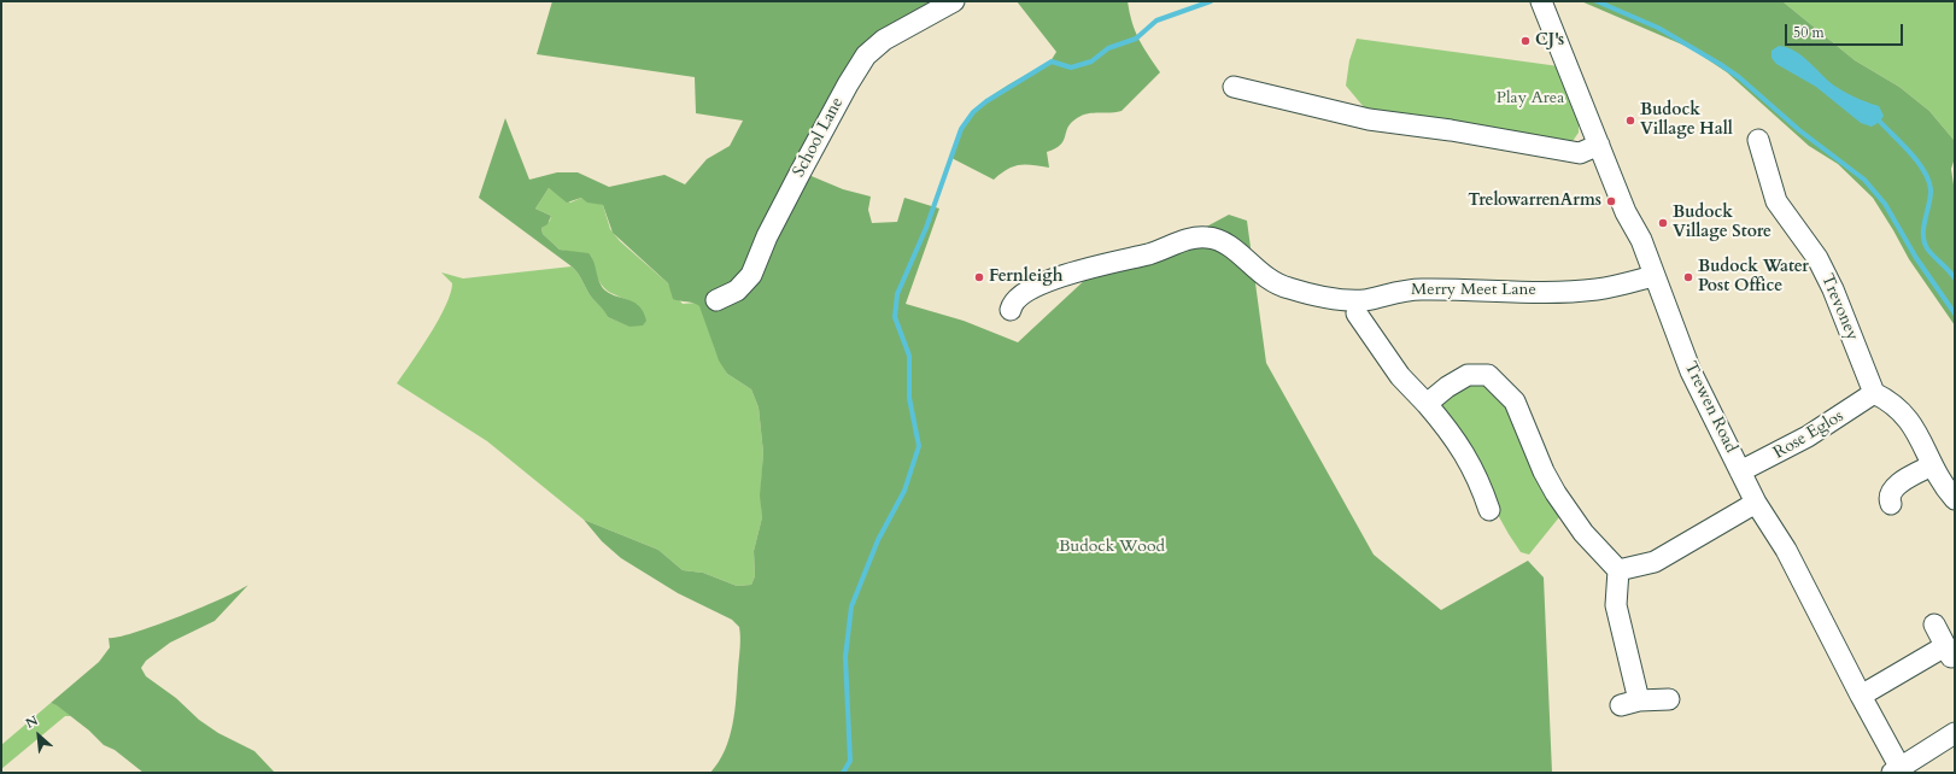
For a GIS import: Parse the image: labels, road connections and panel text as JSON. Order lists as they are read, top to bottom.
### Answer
{
  "streets": {
    "street": [
      "School Lane",
      "Merry Meet Lane",
      "Trevoney",
      "Trewen Road",
      "Rose Eglos"
    ]
  },
  "crossings": [
    ["Merry Meet Lane", "Trewen Road"],
    ["Trevoney", "Rose Eglos"],
    ["Trewen Road", "Rose Eglos"]
  ],
  "parks": ["Play Area", "Budock Wood"],
  "places": [
    "CJ's",
    "Budock Village Hall",
    "TrelowarrenArms",
    "Budock Village Store",
    "Fernleigh",
    "Budock Water Post Office"
  ],
  "scale_bar": "50 m",
  "north": "top left"
}
